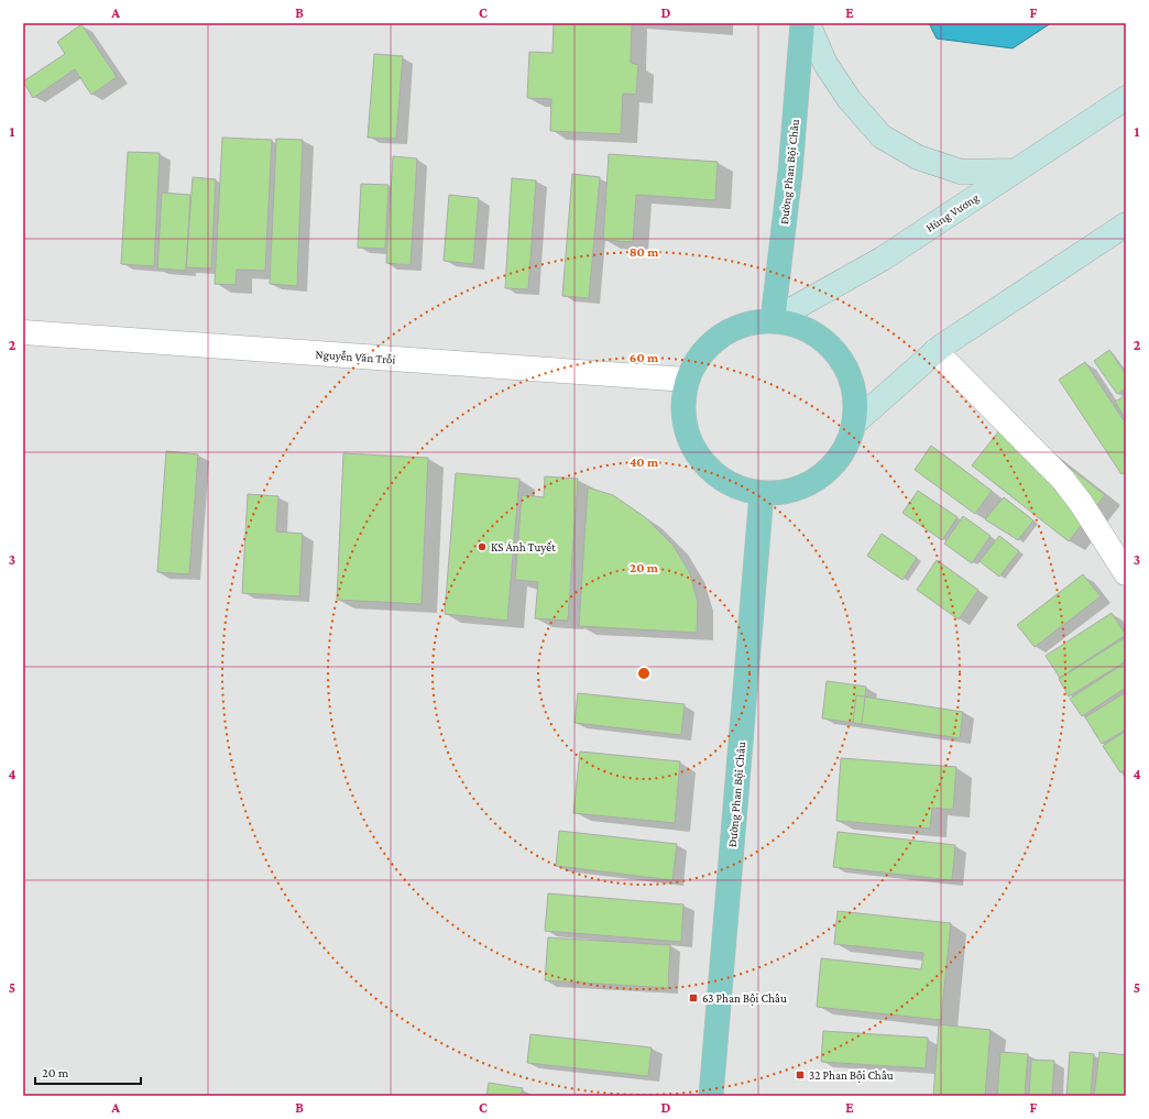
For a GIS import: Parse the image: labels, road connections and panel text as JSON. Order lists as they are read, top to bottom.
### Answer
{
  "streets": {
    "main road": ["Đường Phan Bội Châu", "Hùng Vương"],
    "street": ["Nguyễn Văn Trỗi"]
  },
  "crossings": [
    ["Đường Phan Bội Châu", "Hùng Vương"]
  ],
  "places": {
    "other": ["KS Ánh Tuyết"],
    "transit": ["63 Phan Bội Châu", "32 Phan Bội Châu"]
  },
  "scale_bar": "20 m",
  "grid": {
    "columns": [
      "A",
      "B",
      "C",
      "D",
      "E",
      "F"
    ],
    "rows": [
      "1",
      "2",
      "3",
      "4",
      "5"
    ]
  },
  "rings": [
    "80 m",
    "60 m",
    "40 m",
    "20 m"
  ]
}
